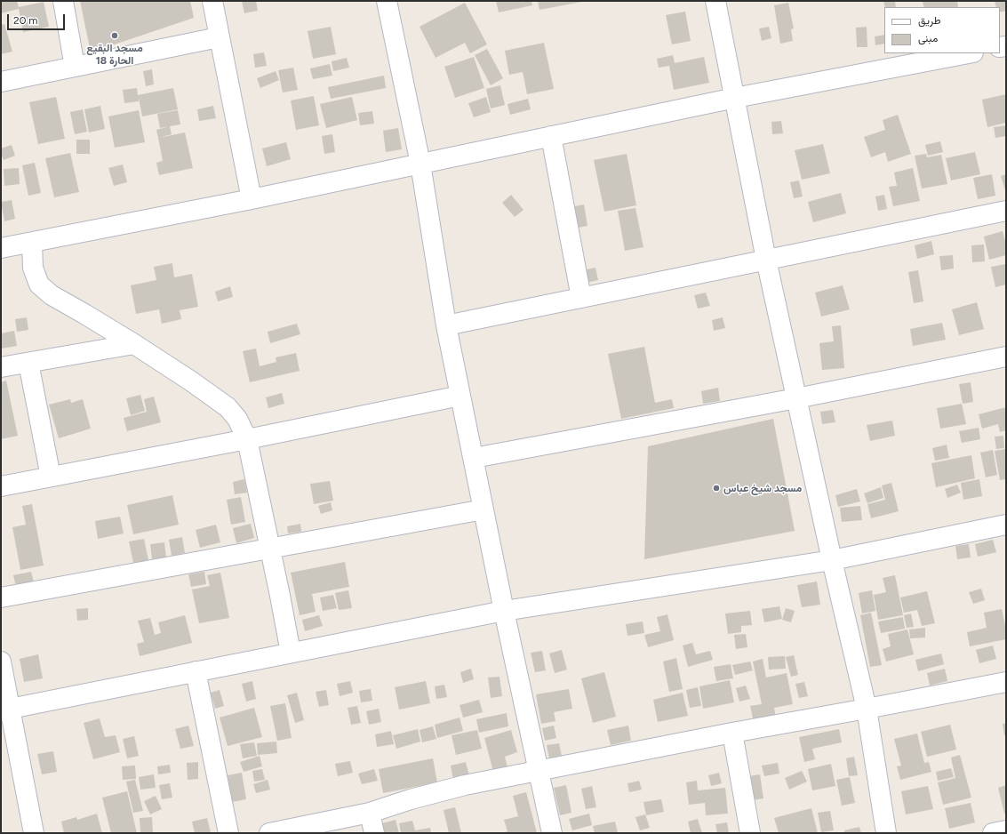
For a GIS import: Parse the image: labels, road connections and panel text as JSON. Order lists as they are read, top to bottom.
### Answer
{
  "places": ["مسجد البقيع الحارة 18", "مسجد شيخ عباس"],
  "legend": ["طريق", "مبنى"],
  "scale_bar": "20 m"
}
